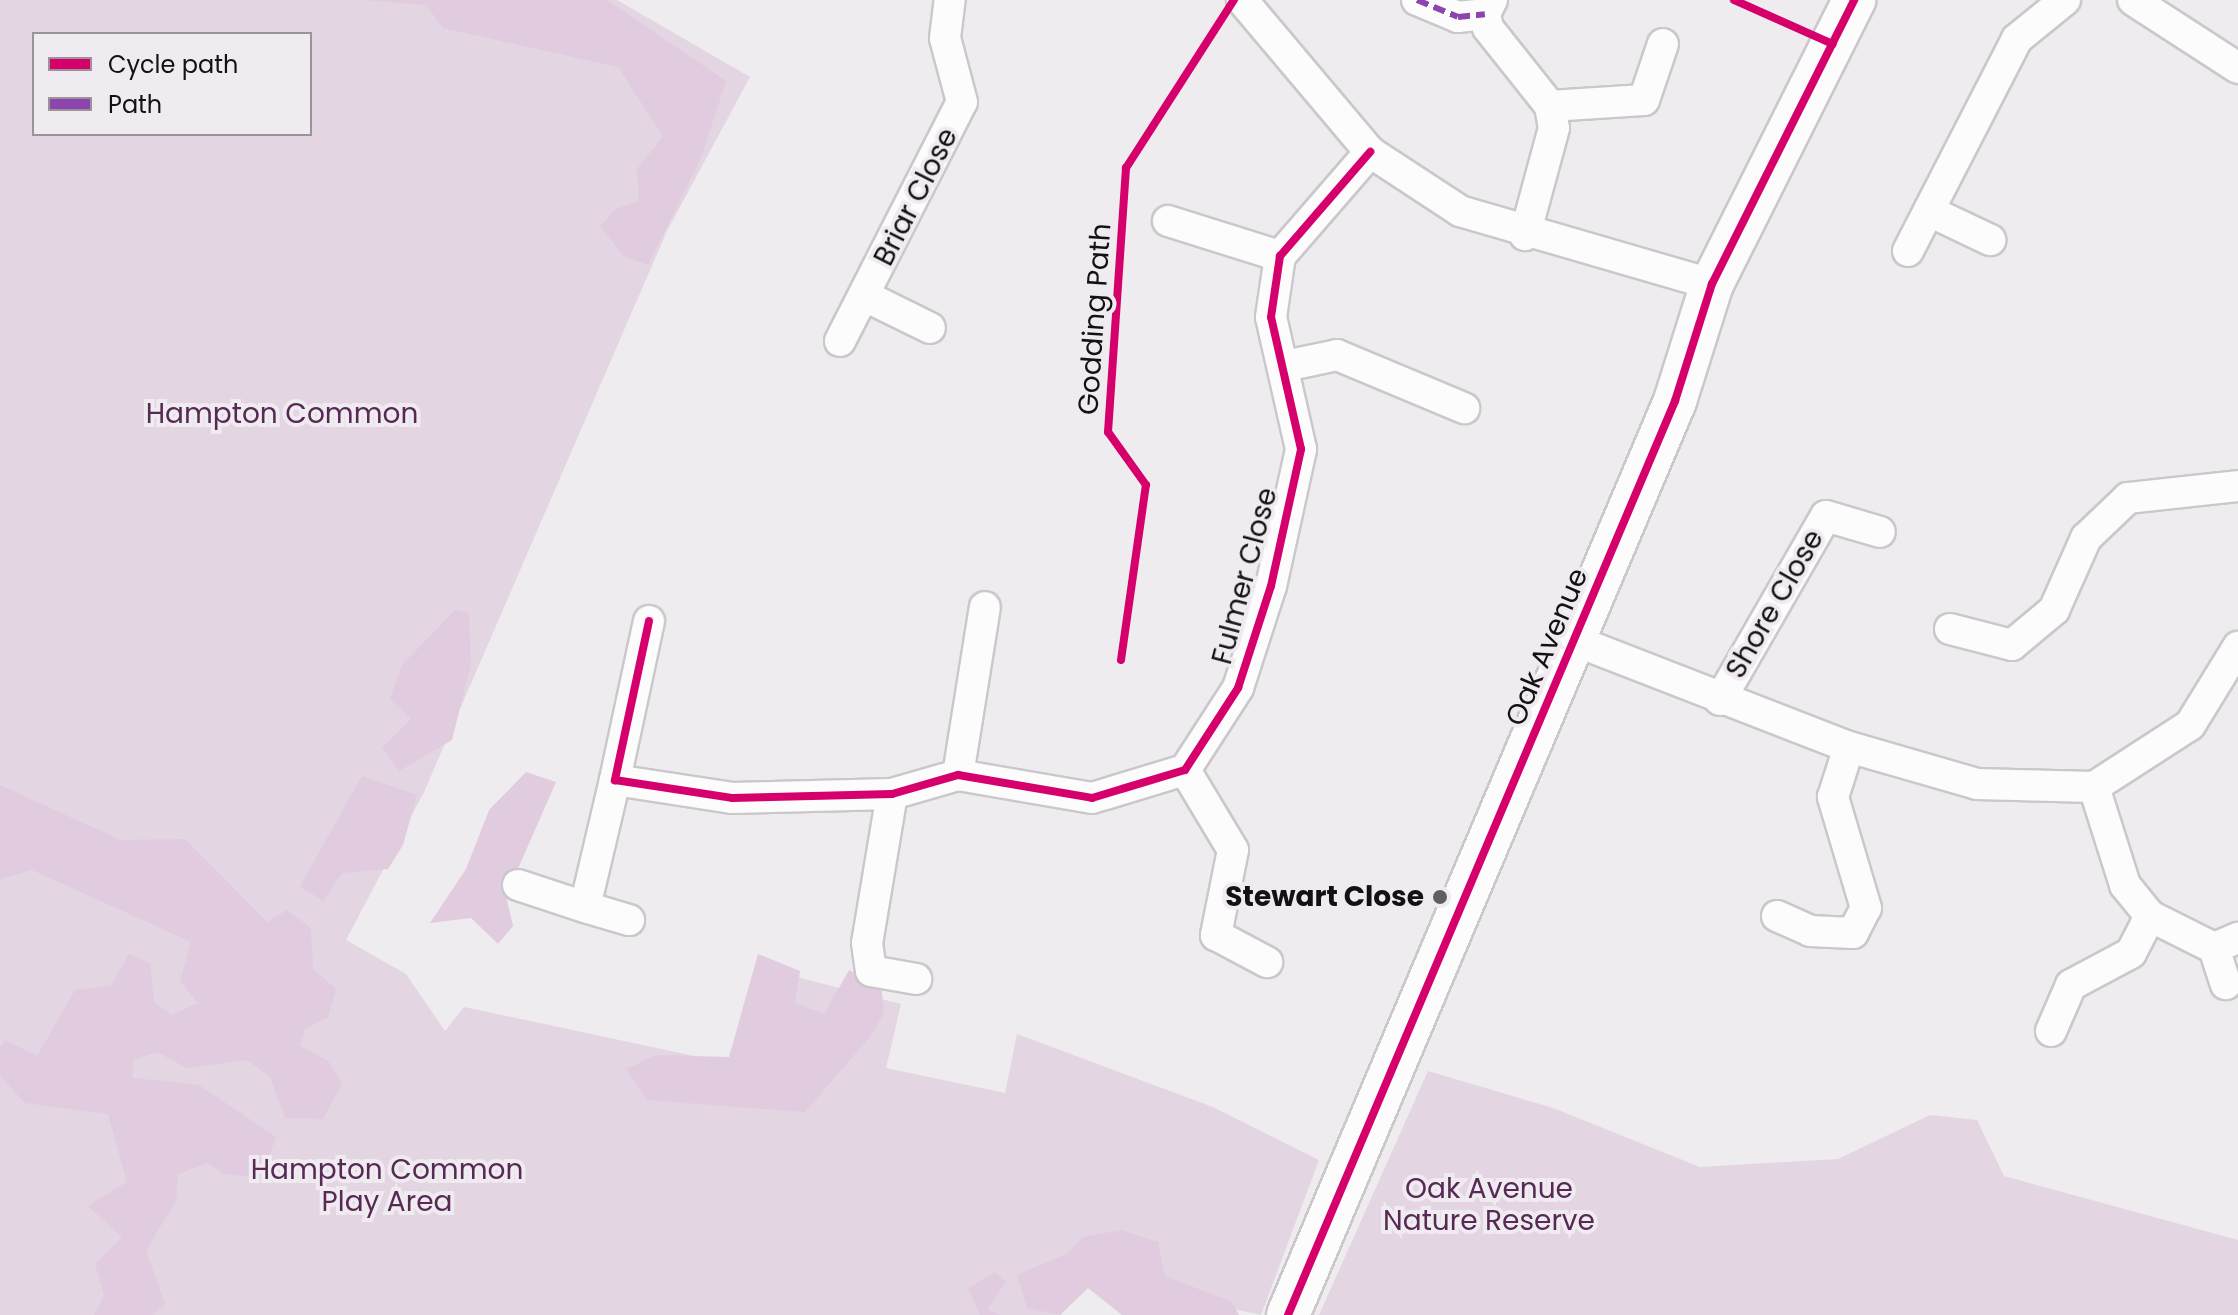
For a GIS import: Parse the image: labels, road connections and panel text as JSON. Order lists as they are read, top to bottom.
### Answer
{
  "streets": {
    "street": [
      "Briar Close",
      "Fulmer Close",
      "Shore Close",
      "Oak Avenue"
    ],
    "cycle path": ["Godding Path"]
  },
  "parks": ["Hampton Common", "Hampton Common Play Area", "Oak Avenue Nature Reserve"],
  "places": ["Stewart Close"],
  "legend": ["Cycle path", "Path"]
}
